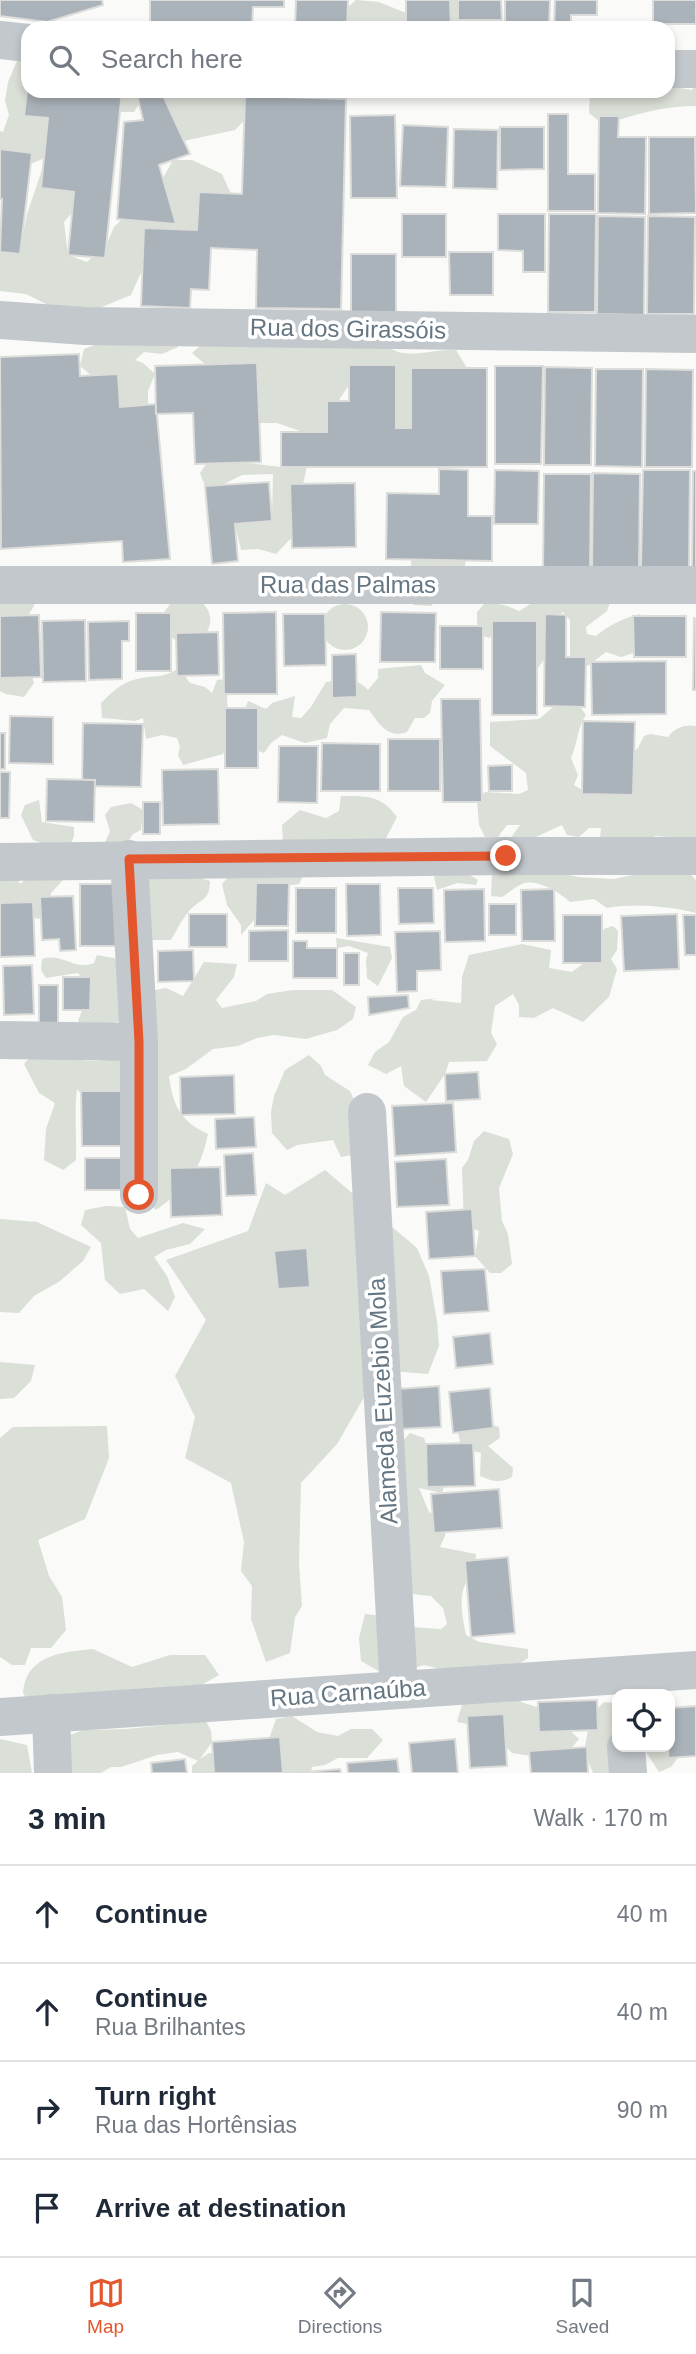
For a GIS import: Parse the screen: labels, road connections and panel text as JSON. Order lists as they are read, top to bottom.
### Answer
{
  "streets": {
    "street": [
      "Rua dos Girassóis",
      "Rua das Palmas",
      "Alameda Euzebio Mola",
      "Rua Carnaúba"
    ]
  },
  "crossings": [
    ["Alameda Euzebio Mola", "Rua Carnaúba"]
  ],
  "page": {
    "search": "Search here",
    "heading": ["3 min", "Walk · 170 m"],
    "list": [
      ["Continue", "40 m"],
      ["Continue", "Rua Brilhantes", "40 m"],
      ["Turn right", "Rua das Hortênsias", "90 m"],
      "Arrive at destination"
    ],
    "nav": ["Map", "Directions", "Saved"]
  }
}
